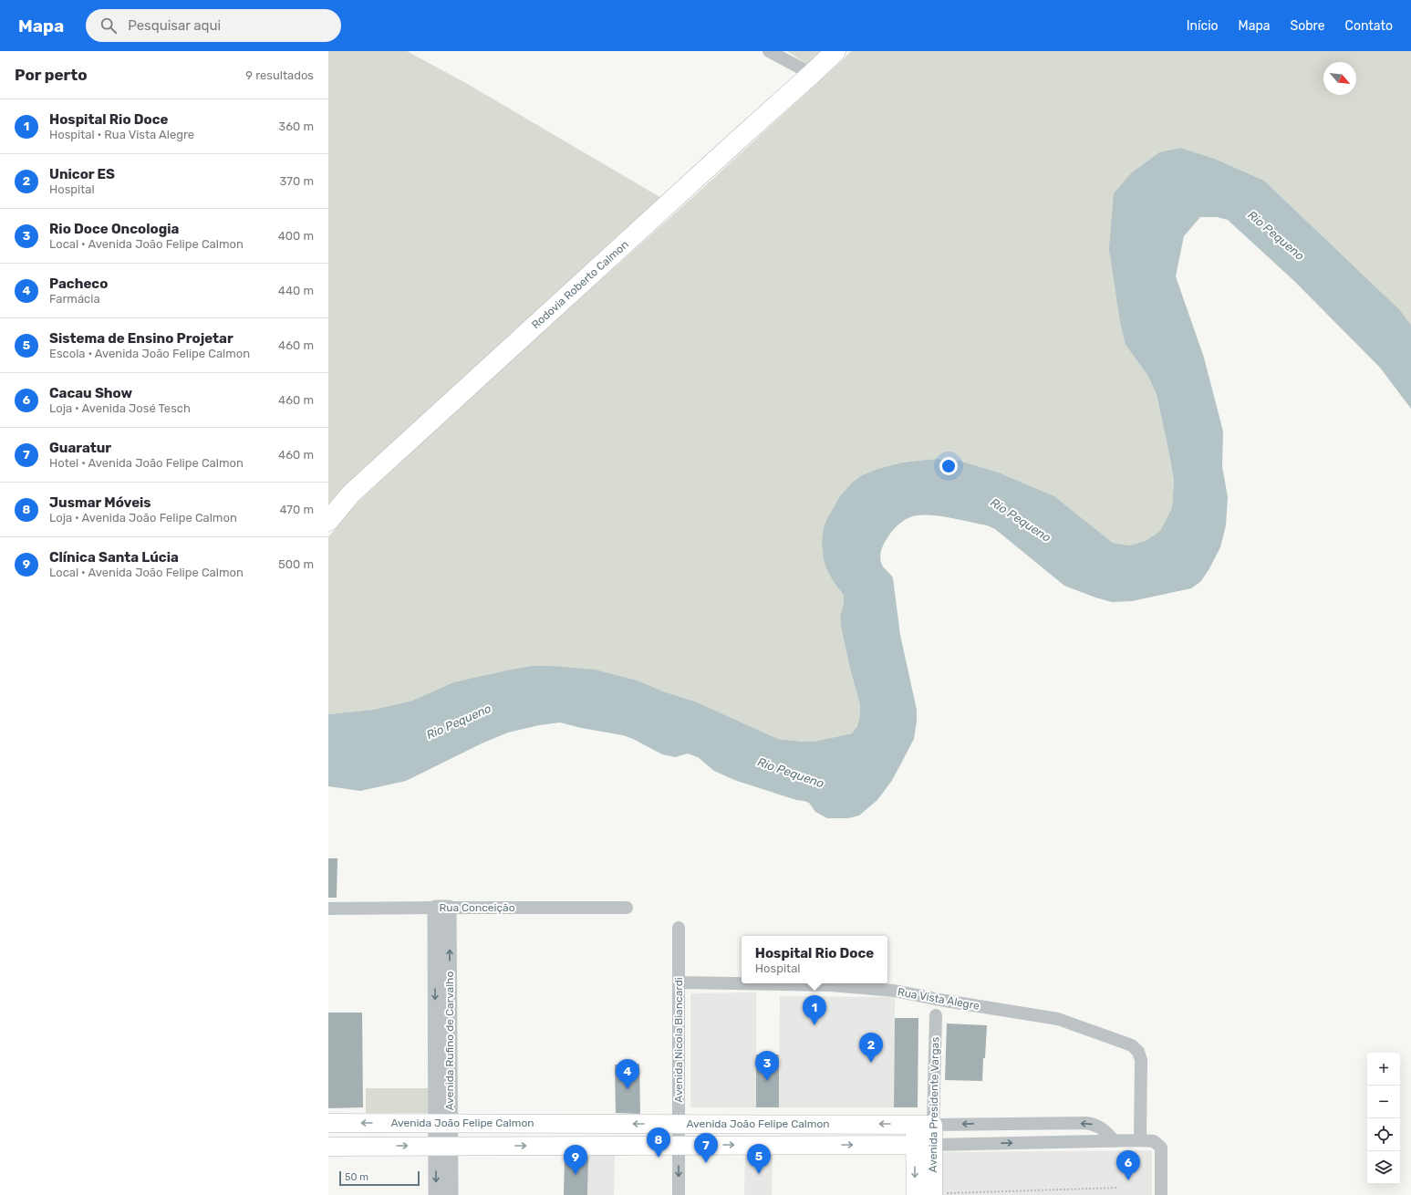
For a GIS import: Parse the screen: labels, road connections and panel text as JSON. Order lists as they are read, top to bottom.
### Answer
{
  "streets": {
    "main road": ["Rodovia Roberto Calmon", "Avenida Presidente Vargas", "Avenida João Felipe Calmon"],
    "street": [
      "Rua Conceição",
      "Rua Vista Alegre",
      "Avenida Nicola Biancardi",
      "Avenida Rufino de Carvalho"
    ]
  },
  "crossings": [
    ["Rua Conceição", "Avenida Rufino de Carvalho"],
    ["Rua Vista Alegre", "Avenida Nicola Biancardi"],
    ["Rua Vista Alegre", "Avenida João Felipe Calmon"],
    ["Avenida Nicola Biancardi", "Avenida João Felipe Calmon"],
    ["Avenida Rufino de Carvalho", "Avenida João Felipe Calmon"],
    ["Avenida Presidente Vargas", "Avenida João Felipe Calmon"]
  ],
  "water": ["Rio Pequeno"],
  "scale_bar": "50 m",
  "north": "bottom right",
  "page": {
    "header": "Mapa",
    "search": "Pesquisar aqui",
    "nav": [
      "Início",
      "Mapa",
      "Sobre",
      "Contato"
    ],
    "heading": ["Por perto", "9 resultados"],
    "list": [
      {
        "mark": "1",
        "name": "Hospital Rio Doce",
        "note": "Hospital · Rua Vista Alegre",
        "value": "360 m"
      },
      {
        "mark": "2",
        "name": "Unicor ES",
        "note": "Hospital",
        "value": "370 m"
      },
      {
        "mark": "3",
        "name": "Rio Doce Oncologia",
        "note": "Local · Avenida João Felipe Calmon",
        "value": "400 m"
      },
      {
        "mark": "4",
        "name": "Pacheco",
        "note": "Farmácia",
        "value": "440 m"
      },
      {
        "mark": "5",
        "name": "Sistema de Ensino Projetar",
        "note": "Escola · Avenida João Felipe Calmon",
        "value": "460 m"
      },
      {
        "mark": "6",
        "name": "Cacau Show",
        "note": "Loja · Avenida José Tesch",
        "value": "460 m"
      },
      {
        "mark": "7",
        "name": "Guaratur",
        "note": "Hotel · Avenida João Felipe Calmon",
        "value": "460 m"
      },
      {
        "mark": "8",
        "name": "Jusmar Móveis",
        "note": "Loja · Avenida João Felipe Calmon",
        "value": "470 m"
      },
      {
        "mark": "9",
        "name": "Clínica Santa Lúcia",
        "note": "Local · Avenida João Felipe Calmon",
        "value": "500 m"
      }
    ],
    "popup": ["Hospital Rio Doce", "Hospital"],
    "pins": [
      "1",
      "2",
      "3",
      "4",
      "8",
      "7",
      "5",
      "9",
      "6"
    ],
    "map_buttons": ["+", "−"],
    "scale": "50 m"
  }
}
